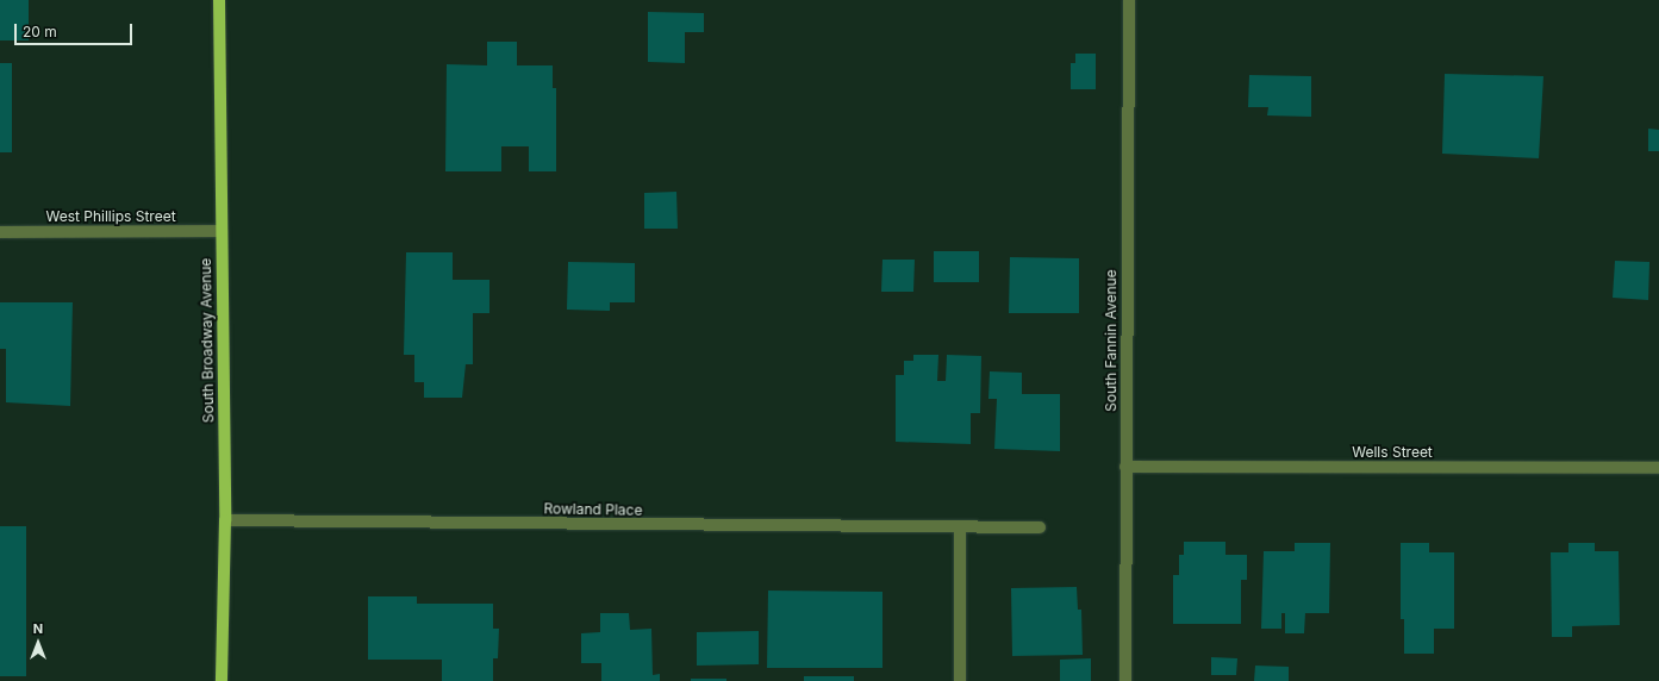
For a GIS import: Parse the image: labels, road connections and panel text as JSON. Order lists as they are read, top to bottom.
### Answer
{
  "streets": {
    "main road": ["South Broadway Avenue"],
    "street": [
      "West Phillips Street",
      "South Fannin Avenue",
      "Wells Street",
      "Rowland Place"
    ]
  },
  "crossings": [
    ["West Phillips Street", "South Broadway Avenue"],
    ["South Broadway Avenue", "Rowland Place"],
    ["South Fannin Avenue", "Wells Street"]
  ],
  "scale_bar": "20 m",
  "north": "top"
}
